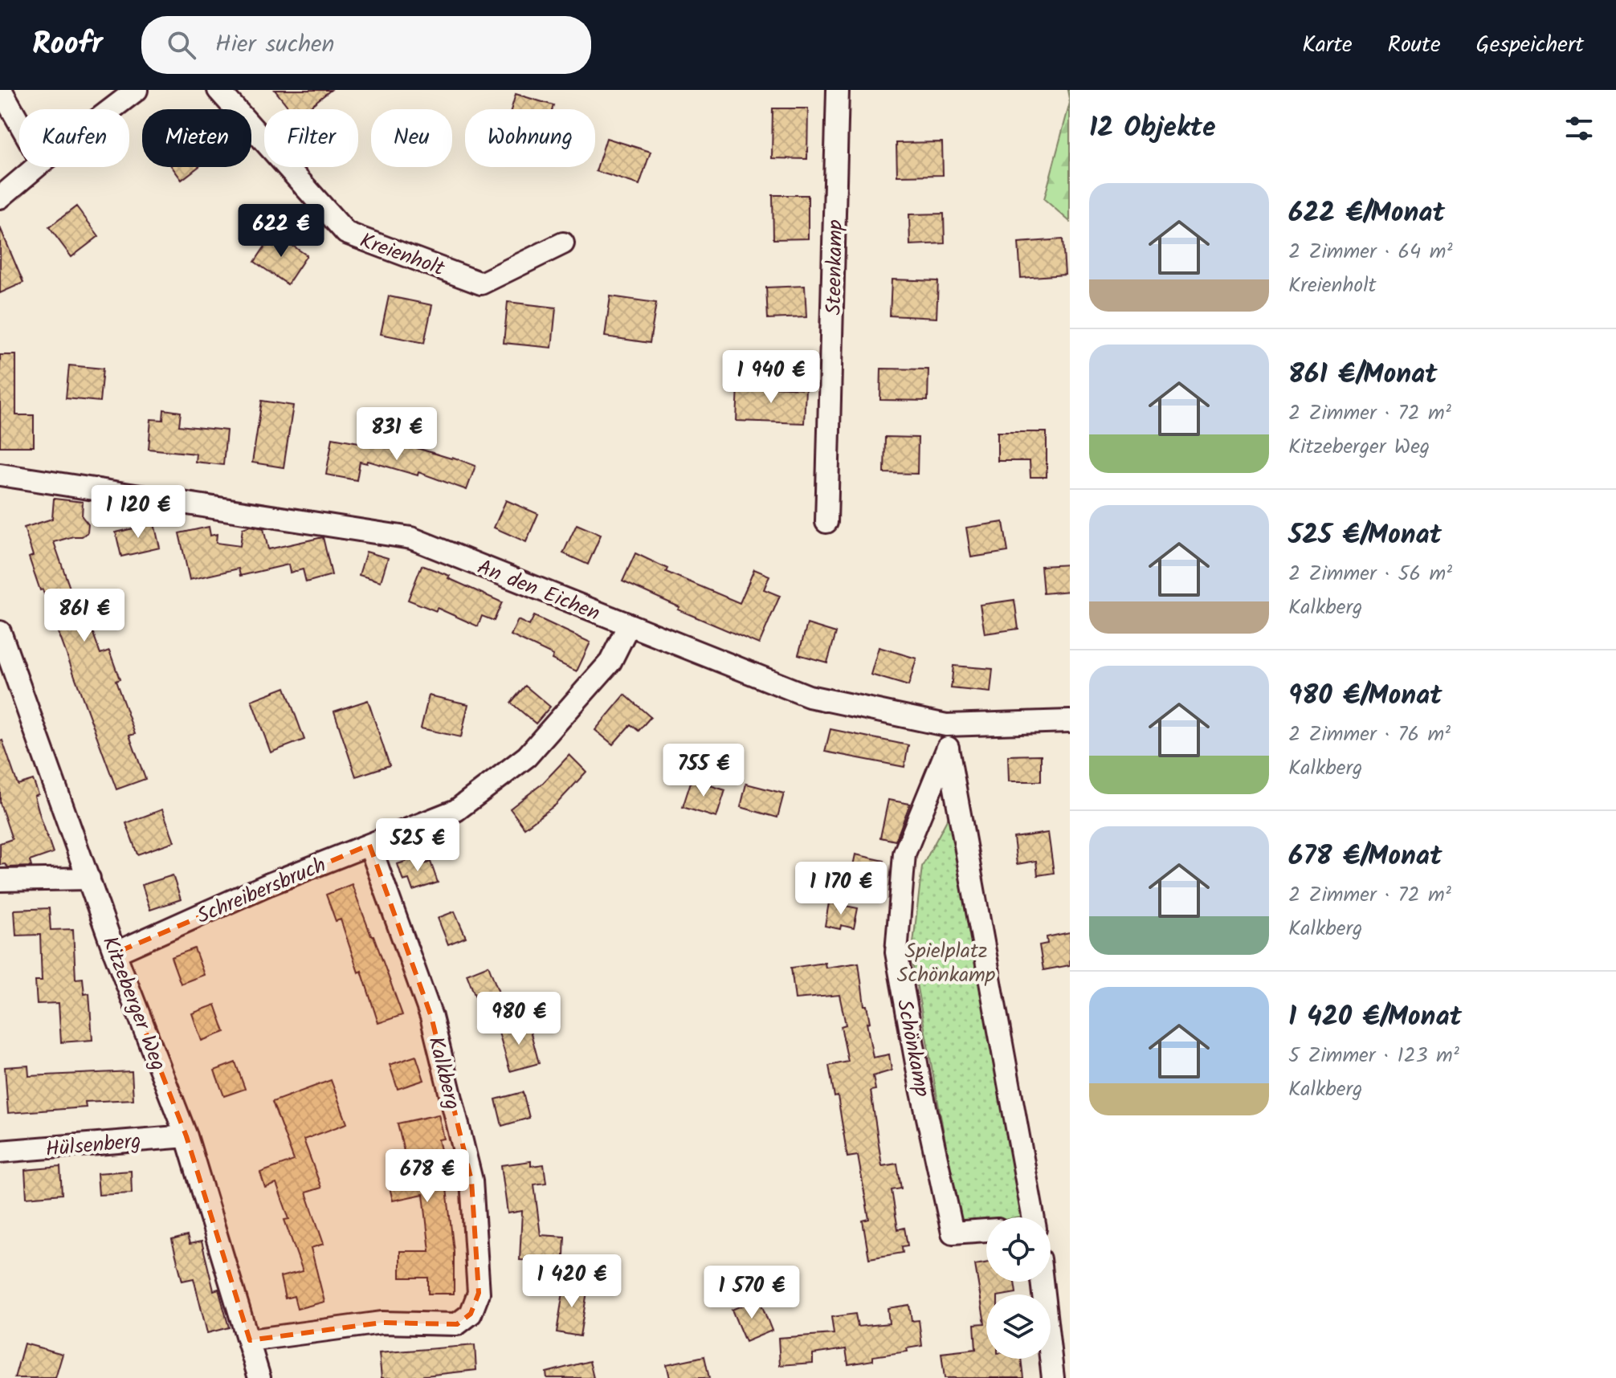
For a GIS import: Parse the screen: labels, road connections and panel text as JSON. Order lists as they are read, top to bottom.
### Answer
{
  "streets": {
    "street": [
      "Kreienholt",
      "Steenkamp",
      "An den Eichen",
      "Schreibersbruch",
      "Kitzeberger Weg",
      "Schönkamp",
      "Kalkberg",
      "Hülsenberg"
    ]
  },
  "crossings": [
    ["An den Eichen", "Schreibersbruch"],
    ["An den Eichen", "Schönkamp"],
    ["Schreibersbruch", "Kitzeberger Weg"],
    ["Schreibersbruch", "Kalkberg"],
    ["Kitzeberger Weg", "Kalkberg"],
    ["Kitzeberger Weg", "Hülsenberg"]
  ],
  "parks": ["Spielplatz Schönkamp"],
  "page": {
    "header": "Roofr",
    "search": "Hier suchen",
    "nav": ["Karte", "Route", "Gespeichert"],
    "heading": "12 Objekte",
    "chip": [
      "Kaufen",
      "Mieten",
      "Filter",
      "Neu",
      "Wohnung"
    ],
    "list": [
      {
        "name": "622 €/Monat",
        "note": "2 Zimmer · 64 m² · Kreienholt"
      },
      {
        "name": "861 €/Monat",
        "note": "2 Zimmer · 72 m² · Kitzeberger Weg"
      },
      {
        "name": "525 €/Monat",
        "note": "2 Zimmer · 56 m² · Kalkberg"
      },
      {
        "name": "980 €/Monat",
        "note": "2 Zimmer · 76 m² · Kalkberg"
      },
      {
        "name": "678 €/Monat",
        "note": "2 Zimmer · 72 m² · Kalkberg"
      },
      {
        "name": "1 420 €/Monat",
        "note": "5 Zimmer · 123 m² · Kalkberg"
      }
    ],
    "price": [
      "622 €",
      "1 940 €",
      "831 €",
      "1 120 €",
      "861 €",
      "755 €",
      "525 €",
      "1 170 €",
      "980 €",
      "678 €",
      "1 420 €",
      "1 570 €"
    ]
  }
}
